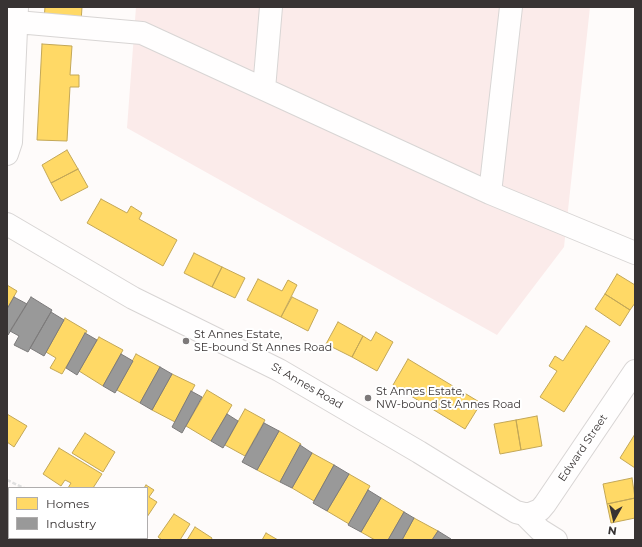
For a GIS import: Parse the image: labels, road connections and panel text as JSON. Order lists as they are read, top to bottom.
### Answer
{
  "streets": {
    "street": ["St Annes Road", "Edward Street"]
  },
  "crossings": [
    ["St Annes Road", "Edward Street"]
  ],
  "places": ["St Annes Estate, SE-bound St Annes Road", "St Annes Estate, NW-bound St Annes Road"],
  "legend": ["Homes", "Industry"],
  "north": "bottom"
}
